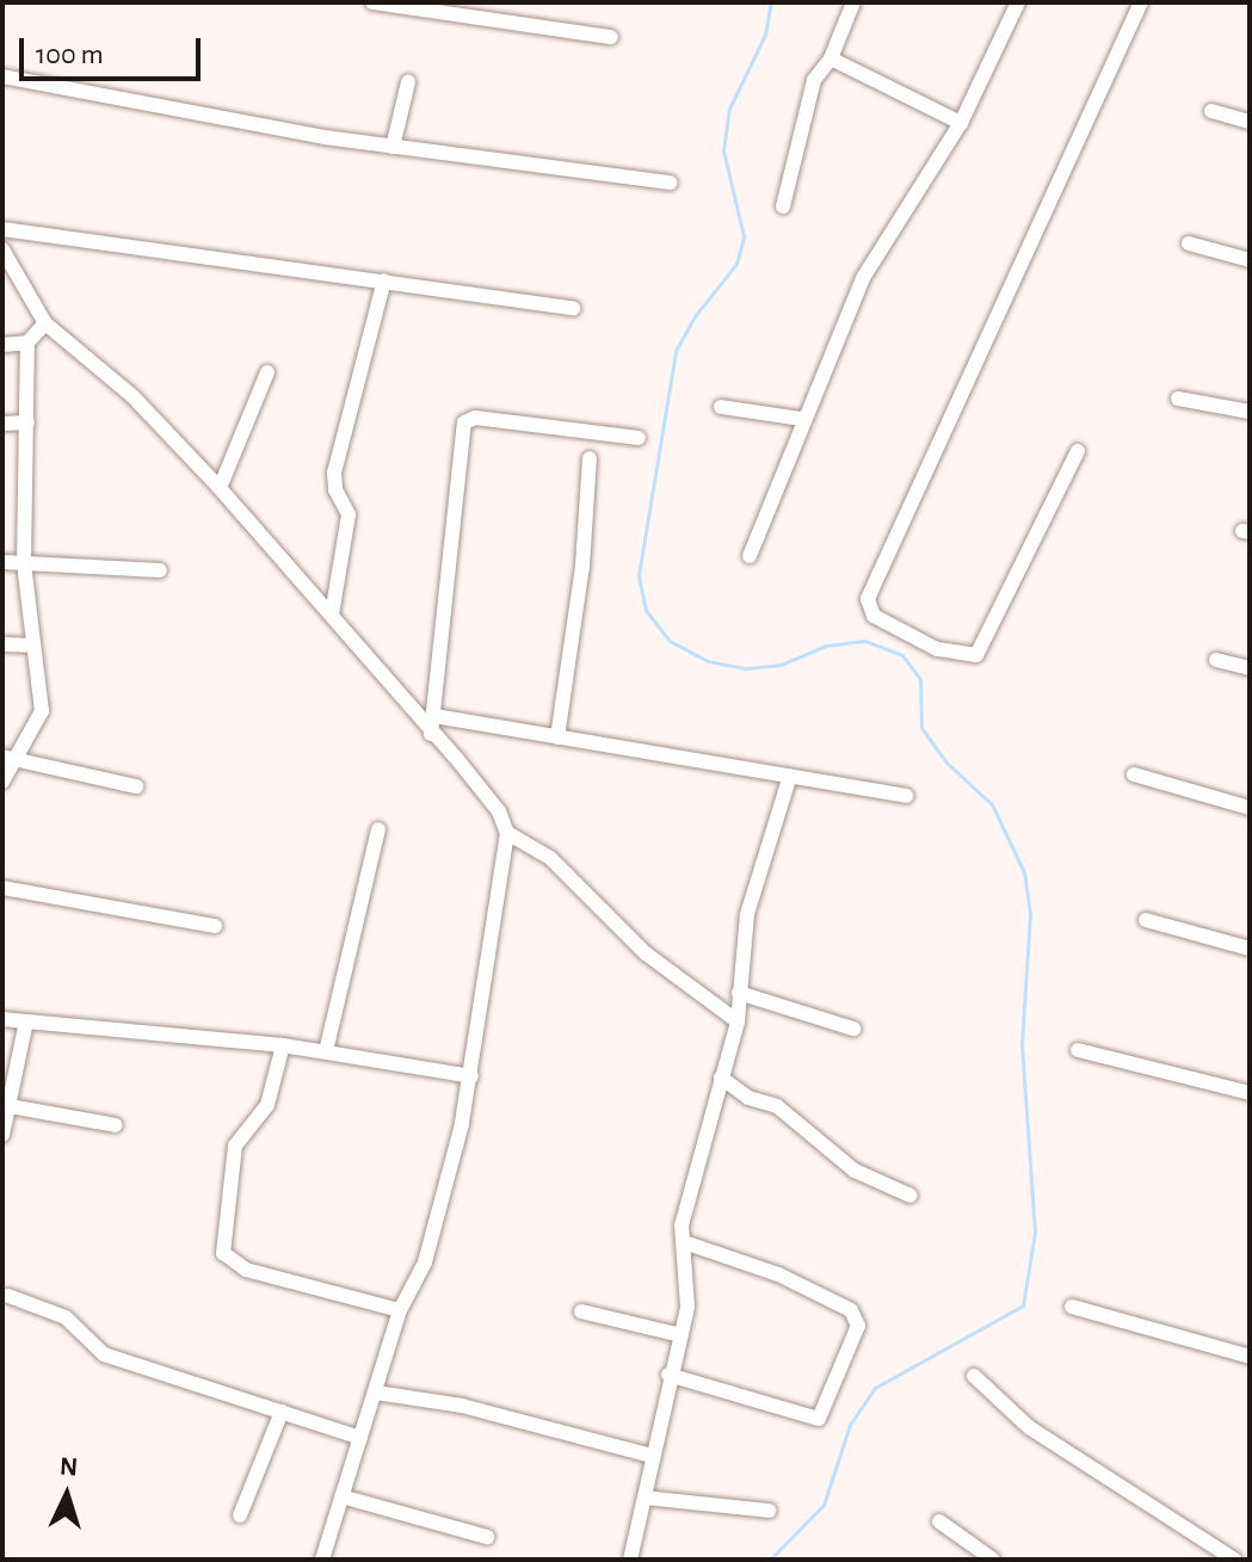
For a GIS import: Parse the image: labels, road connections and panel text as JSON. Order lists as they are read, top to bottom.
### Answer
{
  "scale_bar": "100 m",
  "north": "top"
}
